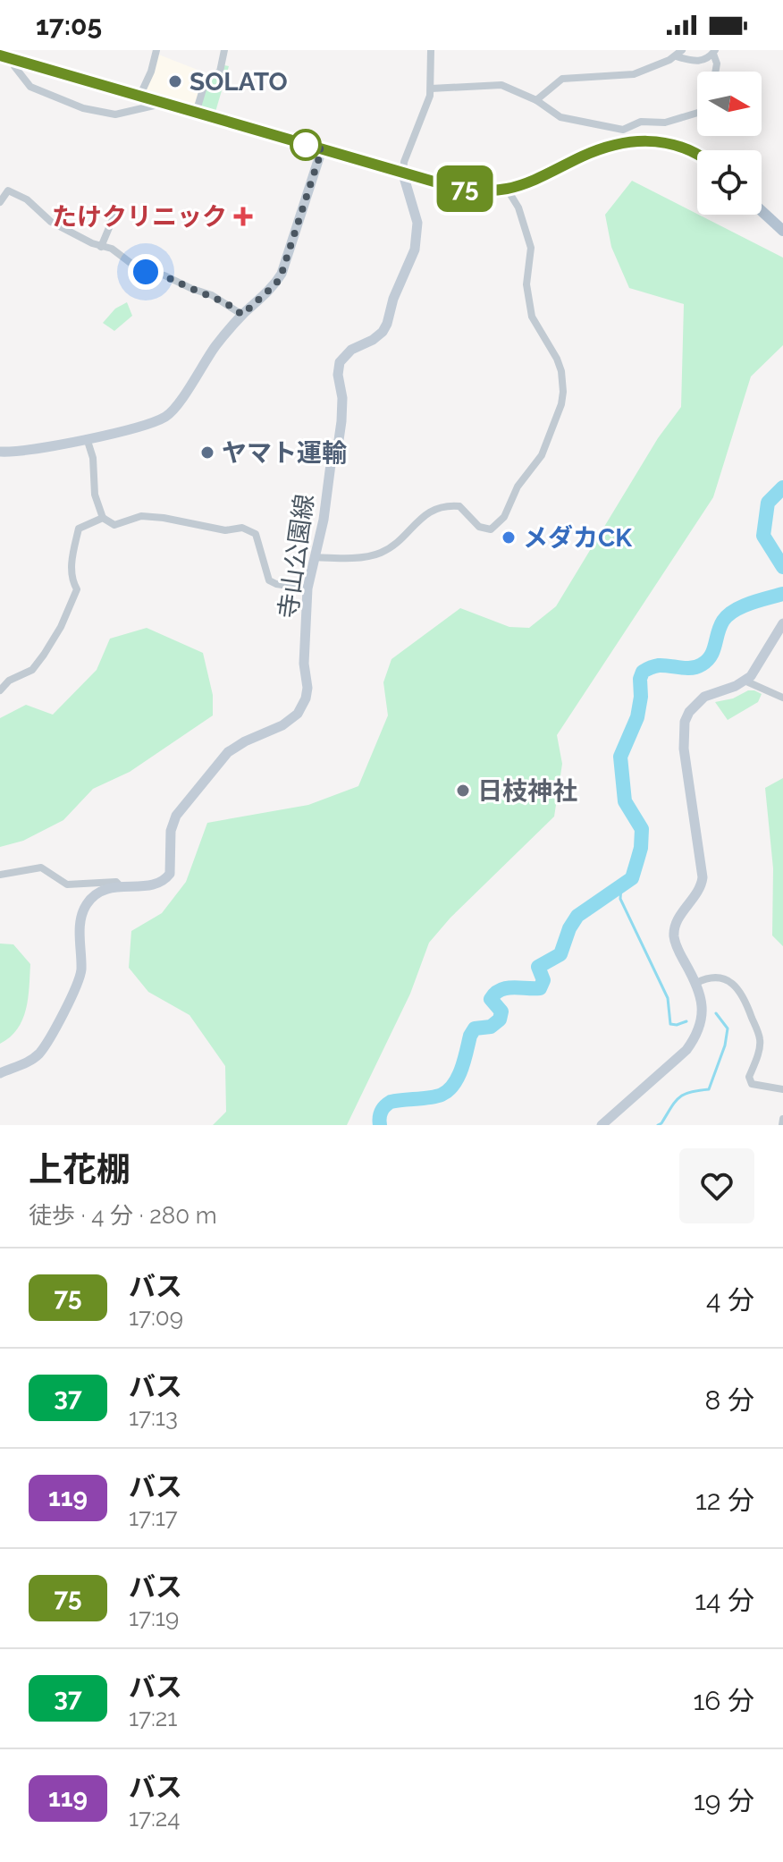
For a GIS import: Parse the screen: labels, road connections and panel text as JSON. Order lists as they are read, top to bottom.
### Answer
{
  "streets": {
    "street": ["寺山公園線"]
  },
  "places": {
    "other": [
      "SOLATO",
      "ヤマト運輸",
      "メダカCK",
      "日枝神社"
    ],
    "health": ["たけクリニック"]
  },
  "lines": ["bus line 75"],
  "north": "right",
  "page": {
    "status": "17:05",
    "on_map": "75",
    "heading": ["上花棚", "徒歩 · 4 分 · 280 m"],
    "list": [
      {
        "mark": "75",
        "name": "バス",
        "note": "17:09",
        "value": "4 分"
      },
      {
        "mark": "37",
        "name": "バス",
        "note": "17:13",
        "value": "8 分"
      },
      {
        "mark": "119",
        "name": "バス",
        "note": "17:17",
        "value": "12 分"
      },
      {
        "mark": "75",
        "name": "バス",
        "note": "17:19",
        "value": "14 分"
      },
      {
        "mark": "37",
        "name": "バス",
        "note": "17:21",
        "value": "16 分"
      },
      {
        "mark": "119",
        "name": "バス",
        "note": "17:24",
        "value": "19 分"
      }
    ]
  }
}
